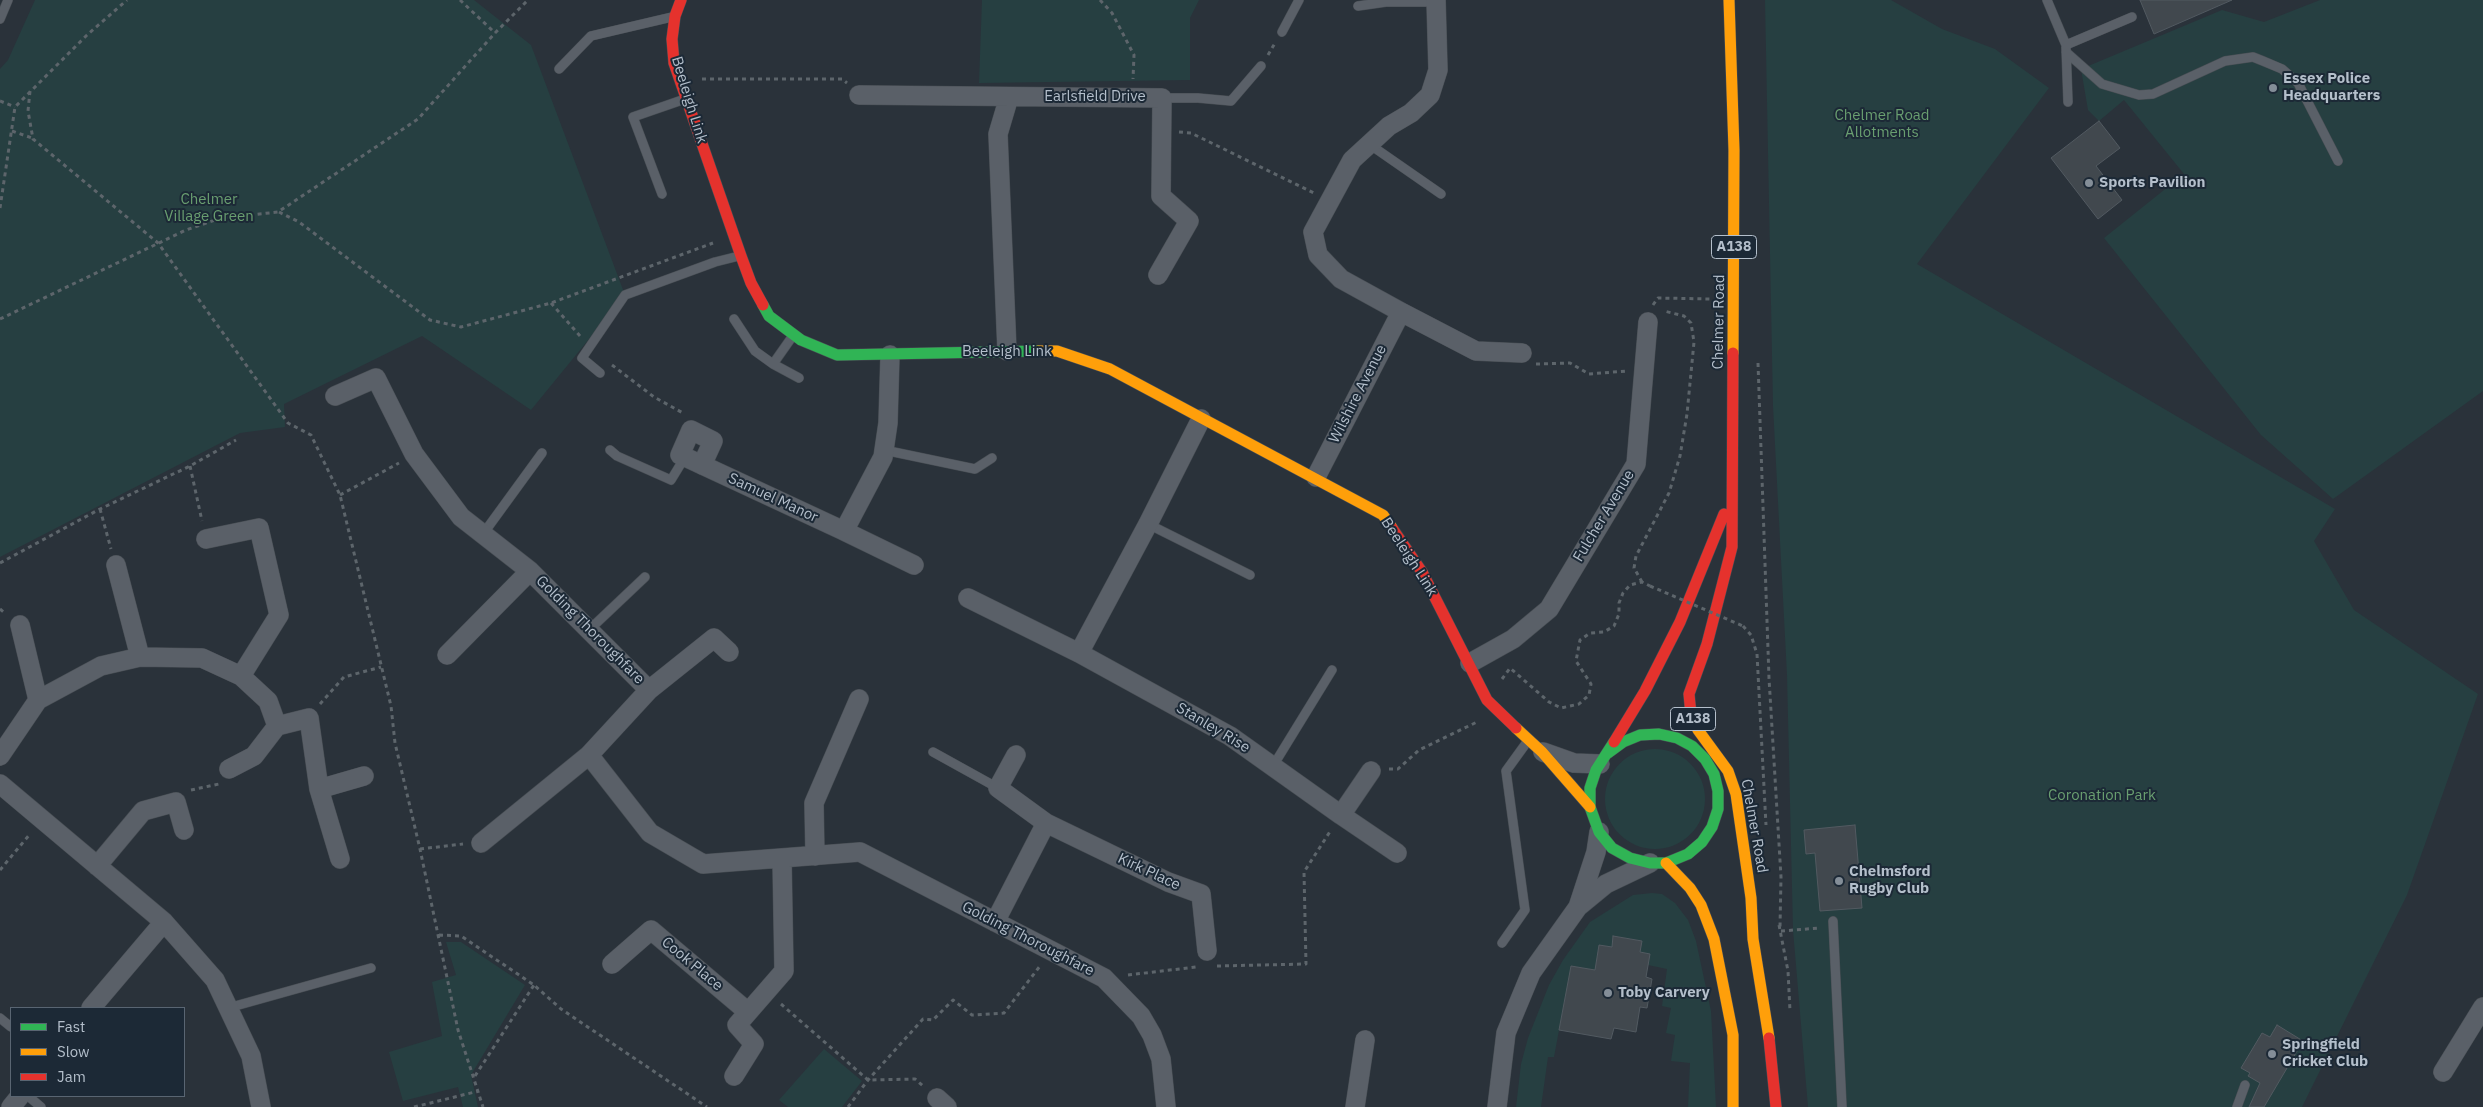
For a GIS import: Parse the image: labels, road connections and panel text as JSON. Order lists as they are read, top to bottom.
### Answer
{
  "streets": {
    "main road": ["Beeleigh Link", "A138", "Chelmer Road"],
    "street": [
      "Earlsfield Drive",
      "Wilshire Avenue",
      "Samuel Manor",
      "Fulcher Avenue",
      "Golding Thoroughfare",
      "Stanley Rise",
      "Kirk Place",
      "Cook Place"
    ]
  },
  "crossings": [
    ["Beeleigh Link", "Chelmer Road"],
    ["Beeleigh Link", "Wilshire Avenue"],
    ["Beeleigh Link", "Fulcher Avenue"]
  ],
  "parks": ["Chelmer Road Allotments", "Chelmer Village Green", "Coronation Park"],
  "places": [
    "Essex Police Headquarters",
    "Sports Pavilion",
    "Chelmsford Rugby Club",
    "Toby Carvery",
    "Springfield Cricket Club"
  ],
  "legend": ["Fast", "Slow", "Jam"]
}
